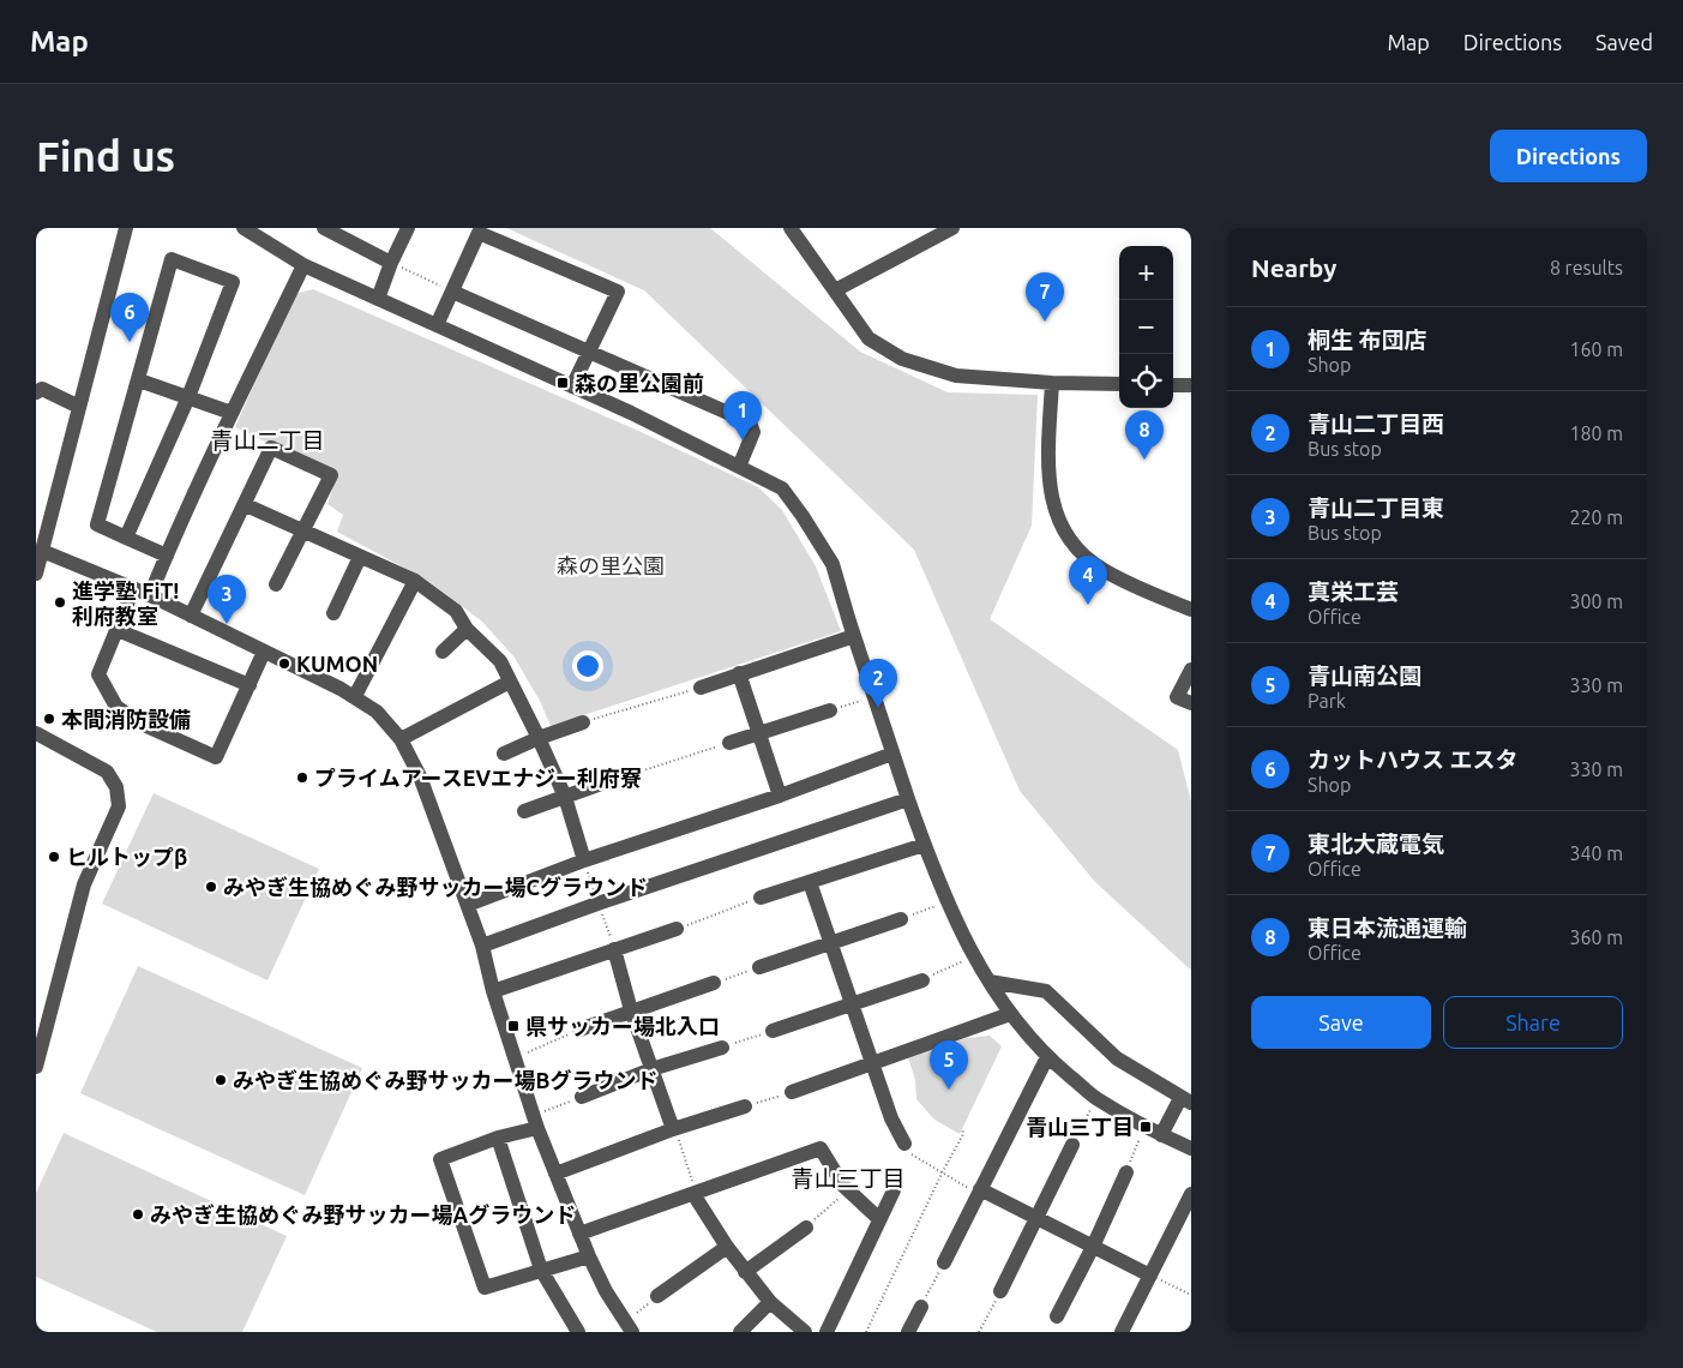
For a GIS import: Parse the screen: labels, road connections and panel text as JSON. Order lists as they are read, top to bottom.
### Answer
{
  "districts": ["青山二丁目", "青山三丁目"],
  "parks": ["森の里公園"],
  "places": {
    "transit": ["森の里公園前", "県サッカー場北入口", "青山三丁目"],
    "other": [
      "進学塾 FiT! 利府教室",
      "KUMON",
      "本間消防設備",
      "プライムアースEVエナジー利府寮",
      "ヒルトップβ",
      "みやぎ生協めぐみ野サッカー場Cグラウンド",
      "みやぎ生協めぐみ野サッカー場Bグラウンド",
      "みやぎ生協めぐみ野サッカー場Aグラウンド"
    ]
  },
  "page": {
    "header": "Map",
    "nav": ["Map", "Directions", "Saved"],
    "buttons": [
      "Directions",
      ["Save", "Share"]
    ],
    "title": "Find us",
    "heading": ["Nearby", "8 results"],
    "map_buttons": ["+", "−"],
    "pins": [
      "7",
      "6",
      "1",
      "8",
      "4",
      "3",
      "2",
      "5"
    ],
    "list": [
      {
        "mark": "1",
        "name": "桐生 布団店",
        "note": "Shop",
        "value": "160 m"
      },
      {
        "mark": "2",
        "name": "青山二丁目西",
        "note": "Bus stop",
        "value": "180 m"
      },
      {
        "mark": "3",
        "name": "青山二丁目東",
        "note": "Bus stop",
        "value": "220 m"
      },
      {
        "mark": "4",
        "name": "真栄工芸",
        "note": "Office",
        "value": "300 m"
      },
      {
        "mark": "5",
        "name": "青山南公園",
        "note": "Park",
        "value": "330 m"
      },
      {
        "mark": "6",
        "name": "カットハウス エスタ",
        "note": "Shop",
        "value": "330 m"
      },
      {
        "mark": "7",
        "name": "東北大蔵電気",
        "note": "Office",
        "value": "340 m"
      },
      {
        "mark": "8",
        "name": "東日本流通運輸",
        "note": "Office",
        "value": "360 m"
      }
    ]
  }
}
